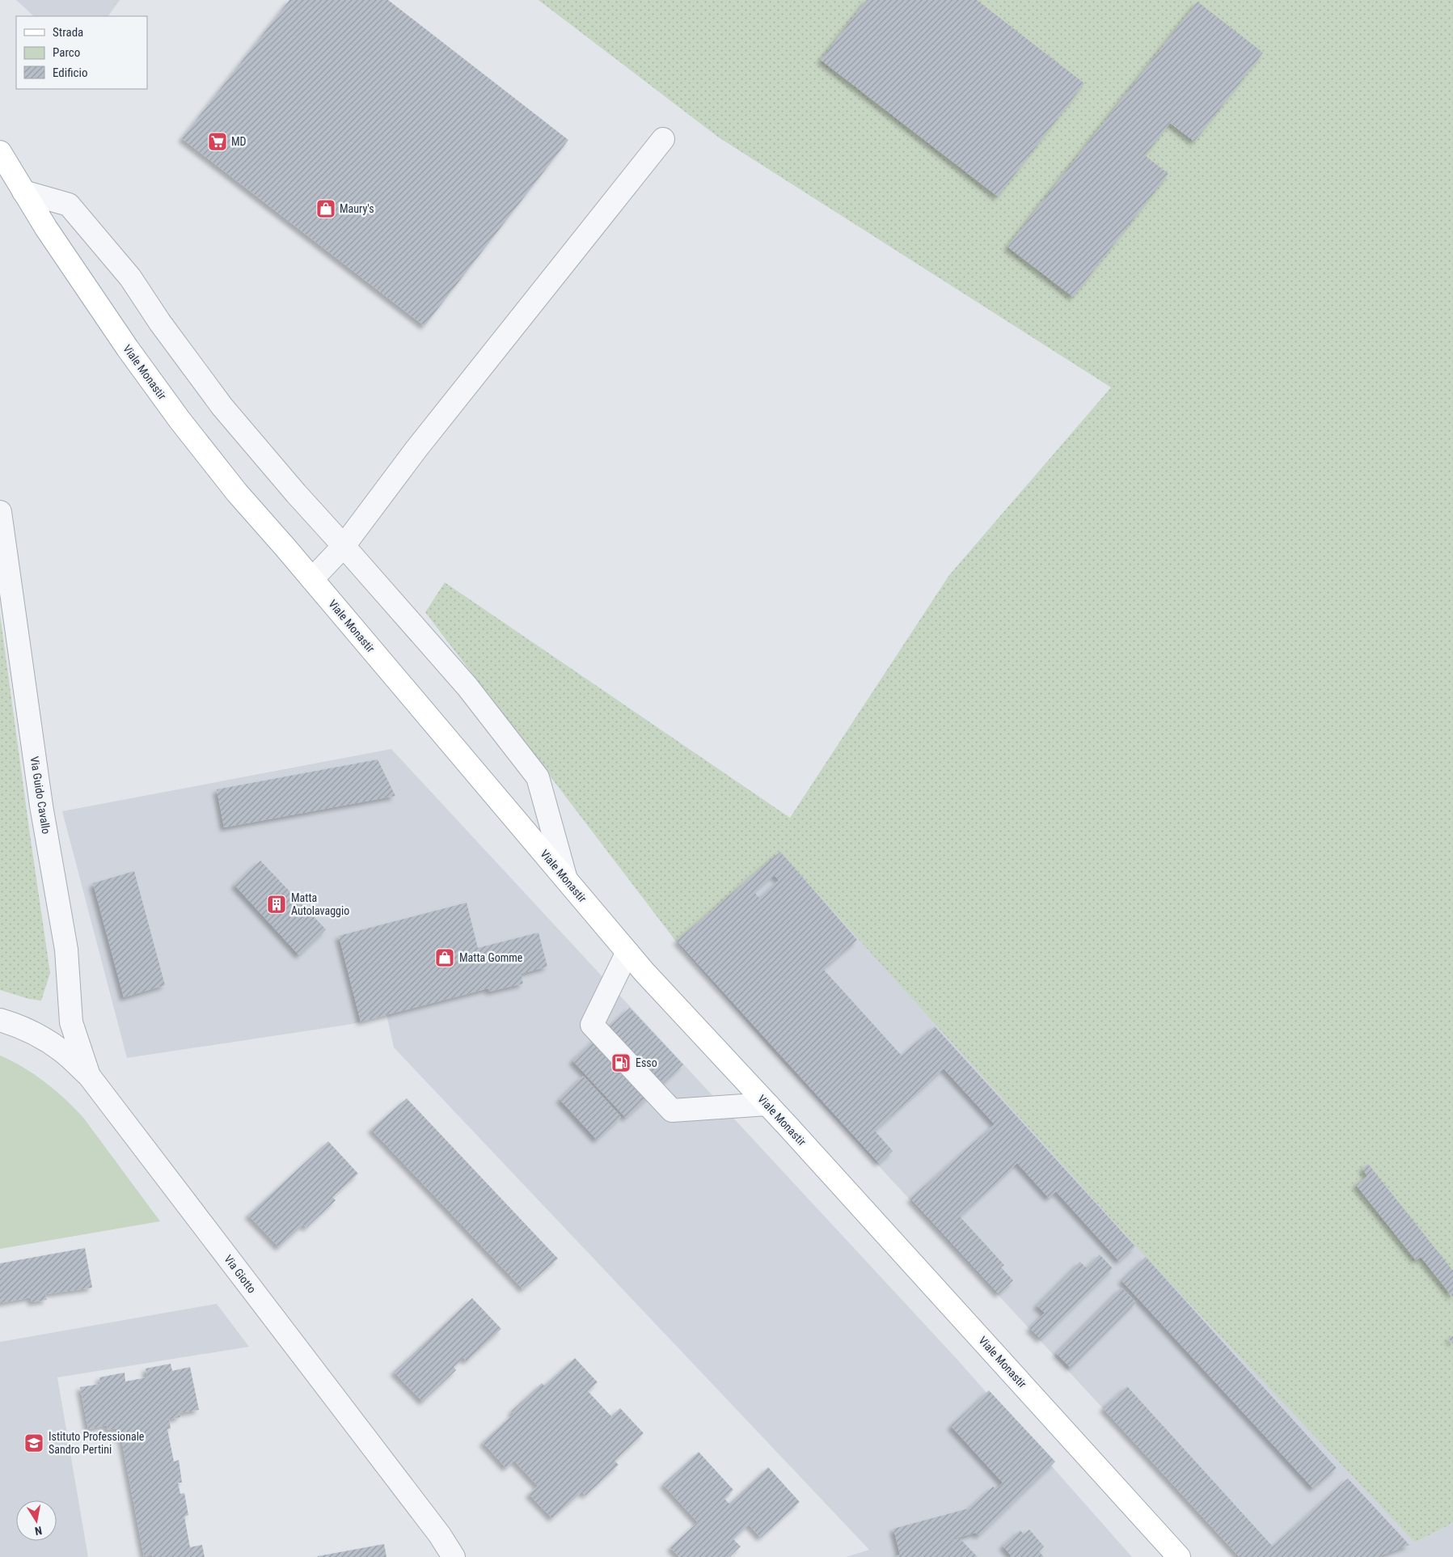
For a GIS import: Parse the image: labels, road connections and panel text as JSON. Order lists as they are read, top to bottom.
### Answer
{
  "streets": {
    "main road": ["Viale Monastir"],
    "street": ["Via Guido Cavallo", "Via Giotto"]
  },
  "crossings": [
    ["Via Guido Cavallo", "Via Giotto"]
  ],
  "places": {
    "supermarket": ["MD"],
    "shop": ["Maury's", "Matta Gomme"],
    "building": ["Matta Autolavaggio"],
    "fuel station": ["Esso"],
    "school or university": ["Istituto Professionale Sandro Pertini"]
  },
  "legend": ["Strada", "Parco", "Edificio"],
  "north": "bottom"
}
